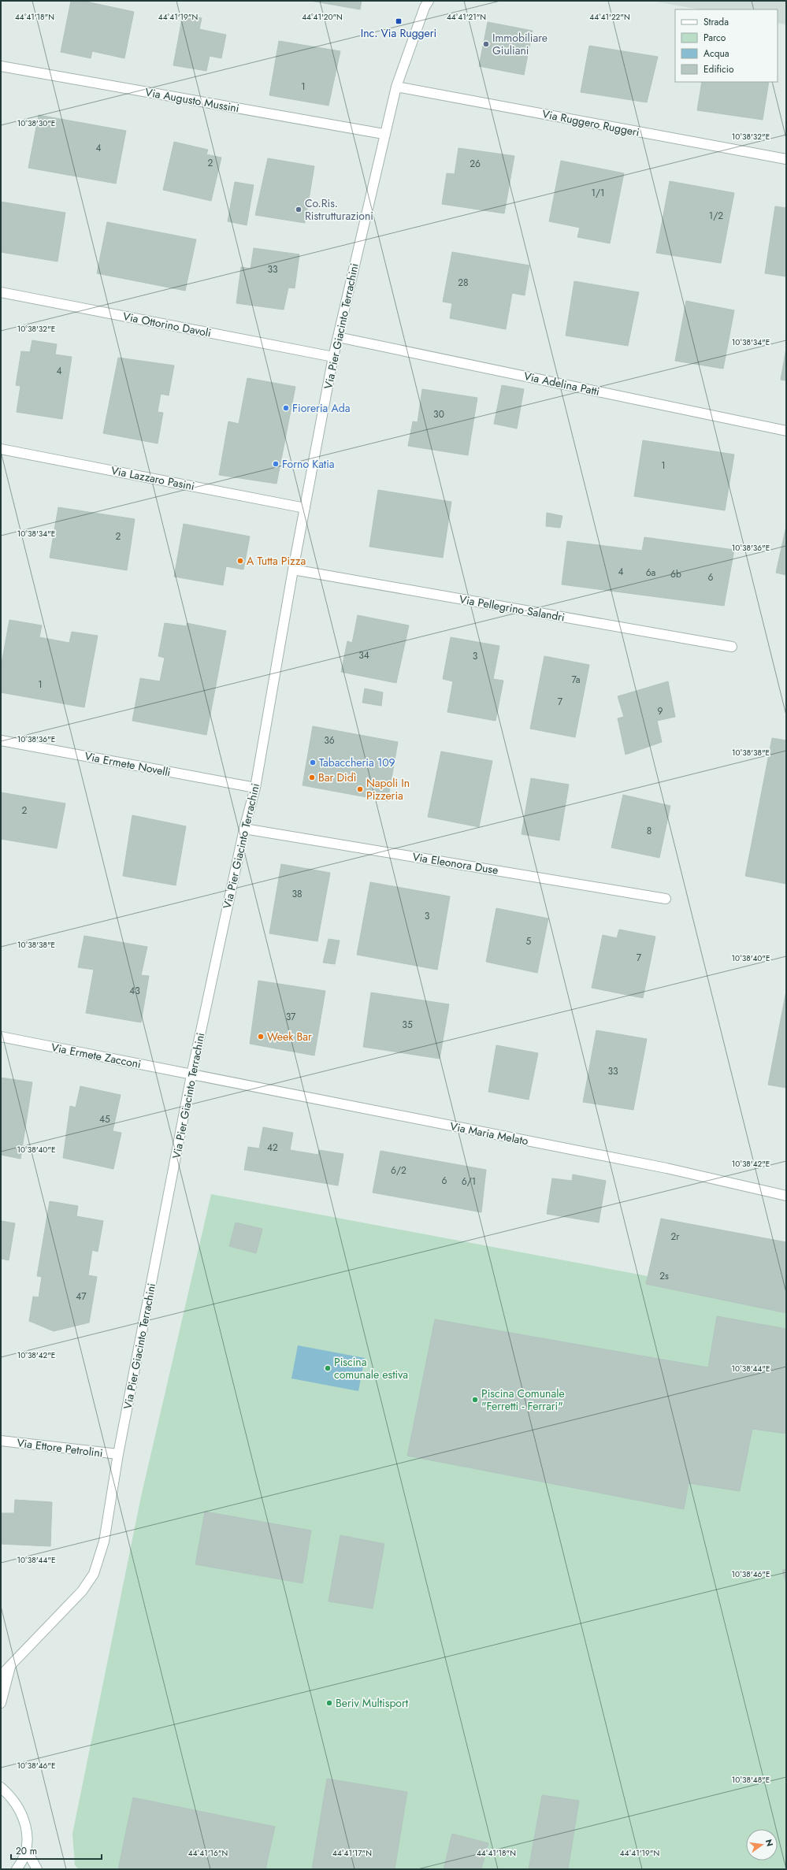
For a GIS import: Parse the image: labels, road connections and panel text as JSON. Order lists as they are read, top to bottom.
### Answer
{
  "streets": {
    "street": [
      "Via Augusto Mussini",
      "Via Ruggero Ruggeri",
      "Via Ottorino Davoli",
      "Via Pier Giacinto Terrachini",
      "Via Adelina Patti",
      "Via Lazzaro Pasini",
      "Via Pellegrino Salandri",
      "Via Ermete Novelli",
      "Via Eleonora Duse",
      "Via Ermete Zacconi",
      "Via Maria Melato",
      "Via Ettore Petrolini"
    ]
  },
  "crossings": [
    ["Via Augusto Mussini", "Via Pier Giacinto Terrachini"],
    ["Via Ruggero Ruggeri", "Via Pier Giacinto Terrachini"],
    ["Via Ottorino Davoli", "Via Pier Giacinto Terrachini"],
    ["Via Pier Giacinto Terrachini", "Via Adelina Patti"],
    ["Via Pier Giacinto Terrachini", "Via Lazzaro Pasini"],
    ["Via Pier Giacinto Terrachini", "Via Pellegrino Salandri"],
    ["Via Pier Giacinto Terrachini", "Via Ermete Novelli"],
    ["Via Pier Giacinto Terrachini", "Via Eleonora Duse"],
    ["Via Pier Giacinto Terrachini", "Via Ermete Zacconi"],
    ["Via Pier Giacinto Terrachini", "Via Maria Melato"],
    ["Via Pier Giacinto Terrachini", "Via Ettore Petrolini"],
    ["Via Ermete Zacconi", "Via Maria Melato"]
  ],
  "places": {
    "transit": ["Inc. Via Ruggeri"],
    "other": [
      "Immobiliare Giuliani",
      "Co.Ris. Ristrutturazioni",
      "Fioreria Ada",
      "Forno Katia",
      "A Tutta Pizza",
      "Tabaccheria 109",
      "Bar Didì",
      "Napoli In Pizzeria",
      "Week Bar",
      "Piscina comunale estiva",
      "Piscina Comunale \"Ferretti - Ferrari\"",
      "Beriv Multisport"
    ]
  },
  "house_numbers": [
    "1",
    "4",
    "2",
    "26",
    "1/1",
    "1/2",
    "33",
    "28",
    "4",
    "30",
    "1",
    "2",
    "4",
    "6a",
    "6b",
    "6",
    "34",
    "3",
    "7a",
    "1",
    "7",
    "9",
    "36",
    "2",
    "8",
    "38",
    "3",
    "5",
    "7",
    "43",
    "37",
    "35",
    "33",
    "45",
    "42",
    "6/2",
    "6",
    "6/1",
    "2r",
    "2s",
    "47"
  ],
  "legend": [
    "Strada",
    "Parco",
    "Acqua",
    "Edificio"
  ],
  "scale_bar": "20 m",
  "north": "right",
  "coordinates": [
    "44°41'22\"N",
    "44°41'18\"N",
    "44°41'19\"N",
    "44°41'20\"N",
    "44°41'21\"N",
    "10°38'30\"E",
    "10°38'32\"E",
    "10°38'34\"E",
    "10°38'36\"E",
    "10°38'38\"E",
    "10°38'40\"E",
    "10°38'42\"E",
    "10°38'44\"E",
    "10°38'46\"E",
    "10°38'48\"E",
    "44°41'16\"N",
    "44°41'17\"N"
  ]
}
